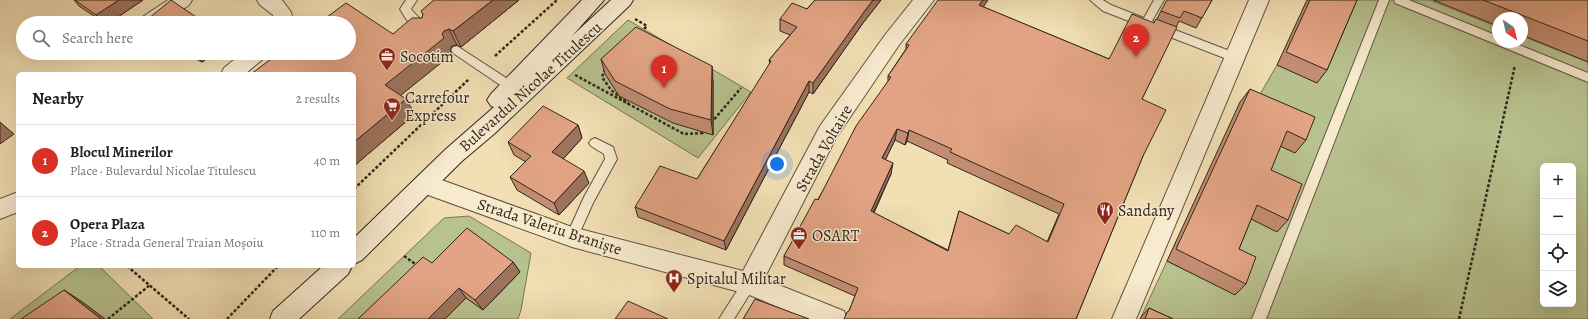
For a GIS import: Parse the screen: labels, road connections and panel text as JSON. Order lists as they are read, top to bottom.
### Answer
{
  "streets": {
    "street": ["Bulevardul Nicolae Titulescu", "Strada Voltaire", "Strada Valeriu Braniște"]
  },
  "crossings": [
    ["Bulevardul Nicolae Titulescu", "Strada Valeriu Braniște"],
    ["Strada Voltaire", "Strada Valeriu Braniște"]
  ],
  "places": {
    "office": ["Socotim", "OSART"],
    "supermarket": ["Carrefour Express"],
    "restaurant": ["Sandany"],
    "hospital": ["Spitalul Militar"]
  },
  "north": "bottom right",
  "page": {
    "search": "Search here",
    "pins": ["2", "1"],
    "heading": ["Nearby", "2 results"],
    "list": [
      {
        "mark": "1",
        "name": "Blocul Minerilor",
        "note": "Place · Bulevardul Nicolae Titulescu",
        "value": "40 m"
      },
      {
        "mark": "2",
        "name": "Opera Plaza",
        "note": "Place · Strada General Traian Moșoiu",
        "value": "110 m"
      }
    ],
    "map_buttons": ["+", "−"]
  }
}
